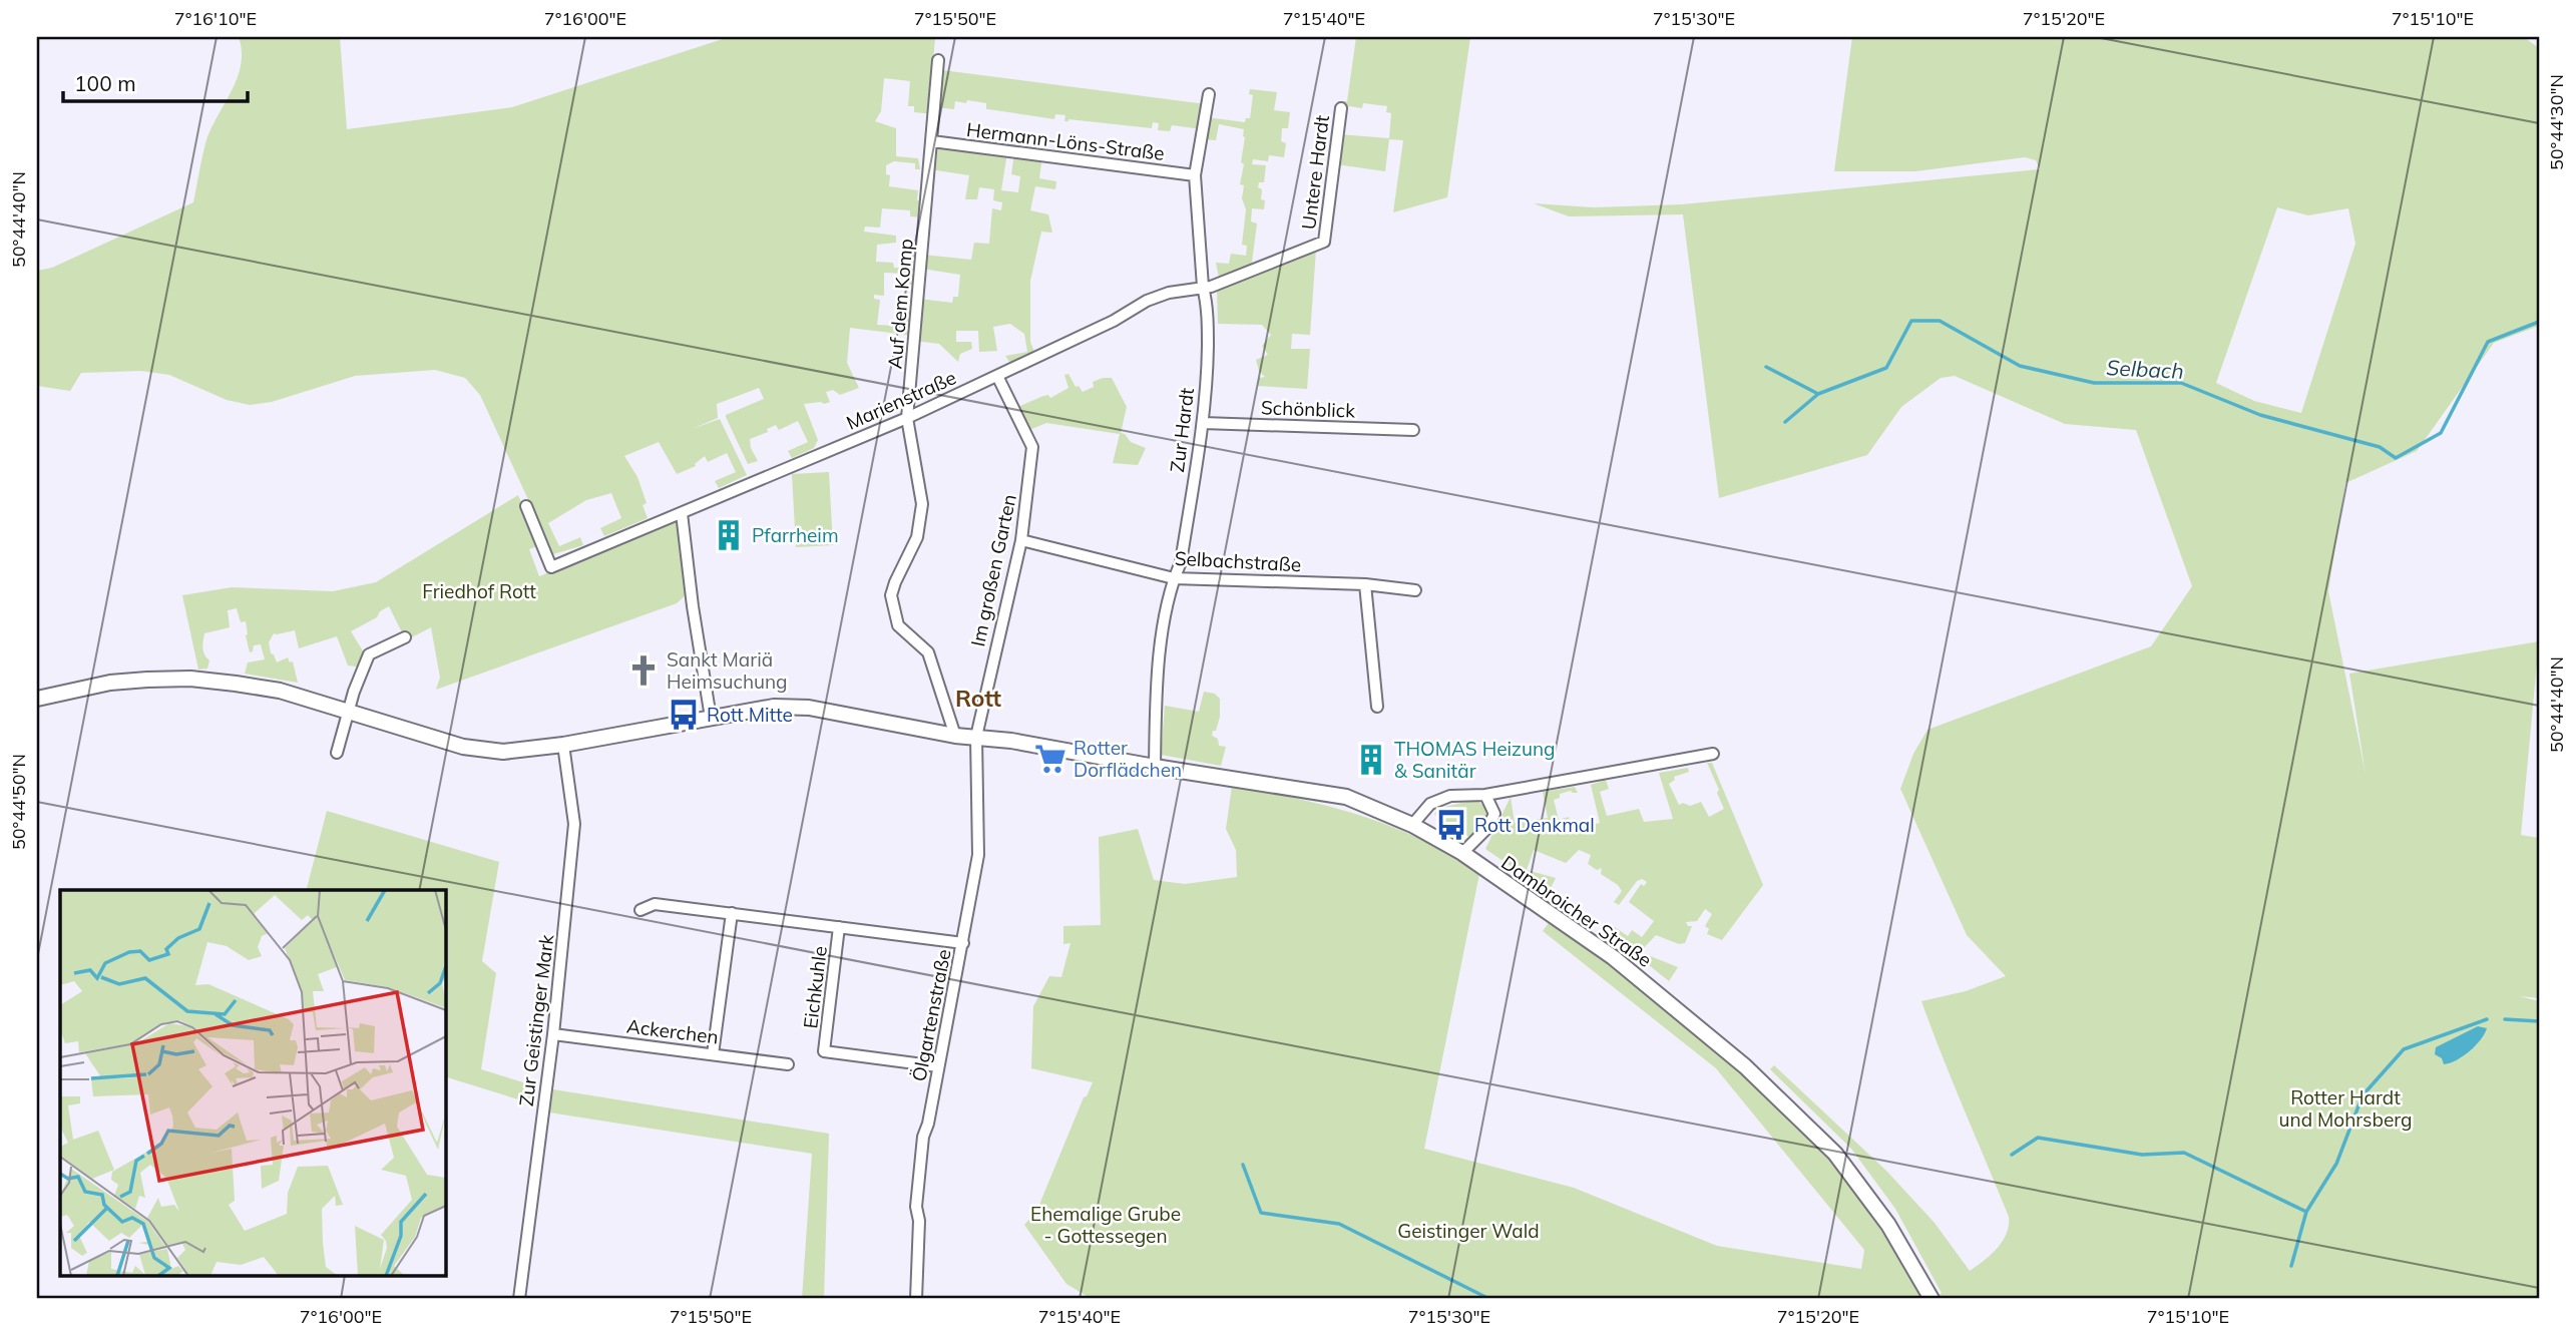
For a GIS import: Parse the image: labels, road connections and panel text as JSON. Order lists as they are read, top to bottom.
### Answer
{
  "streets": {
    "street": [
      "Hermann-Löns-Straße",
      "Untere Hardt",
      "Auf dem Komp",
      "Marienstraße",
      "Schönblick",
      "Zur Hardt",
      "Selbachstraße",
      "Im großen Garten",
      "Dambroicher Straße",
      "Eichkuhle",
      "Ölgartenstraße",
      "Zur Geistinger Mark",
      "Ackerchen"
    ]
  },
  "crossings": [
    ["Hermann-Löns-Straße", "Auf dem Komp"],
    ["Hermann-Löns-Straße", "Zur Hardt"],
    ["Untere Hardt", "Marienstraße"],
    ["Auf dem Komp", "Marienstraße"],
    ["Auf dem Komp", "Dambroicher Straße"],
    ["Marienstraße", "Zur Hardt"],
    ["Marienstraße", "Im großen Garten"],
    ["Schönblick", "Zur Hardt"],
    ["Zur Hardt", "Selbachstraße"],
    ["Zur Hardt", "Dambroicher Straße"],
    ["Selbachstraße", "Im großen Garten"],
    ["Im großen Garten", "Dambroicher Straße"],
    ["Im großen Garten", "Ölgartenstraße"],
    ["Dambroicher Straße", "Ölgartenstraße"],
    ["Dambroicher Straße", "Zur Geistinger Mark"],
    ["Eichkuhle", "Ölgartenstraße"],
    ["Zur Geistinger Mark", "Ackerchen"]
  ],
  "districts": ["Rott"],
  "water": ["Selbach"],
  "parks": [
    "Friedhof Rott",
    "Rotter Hardt und Mohrsberg",
    "Ehemalige Grube - Gottessegen",
    "Geistinger Wald"
  ],
  "places": {
    "building": ["Pfarrheim", "THOMAS Heizung & Sanitär"],
    "church": ["Sankt Mariä Heimsuchung"],
    "bus stop": ["Rott Mitte", "Rott Denkmal"],
    "supermarket": ["Rotter Dorflädchen"]
  },
  "scale_bar": "100 m",
  "coordinates": [
    "7°16'10\"E",
    "7°16'00\"E",
    "7°15'50\"E",
    "7°15'40\"E",
    "7°15'30\"E",
    "7°15'20\"E",
    "7°15'10\"E",
    "50°44'30\"N",
    "50°44'40\"N",
    "50°44'50\"N"
  ]
}
